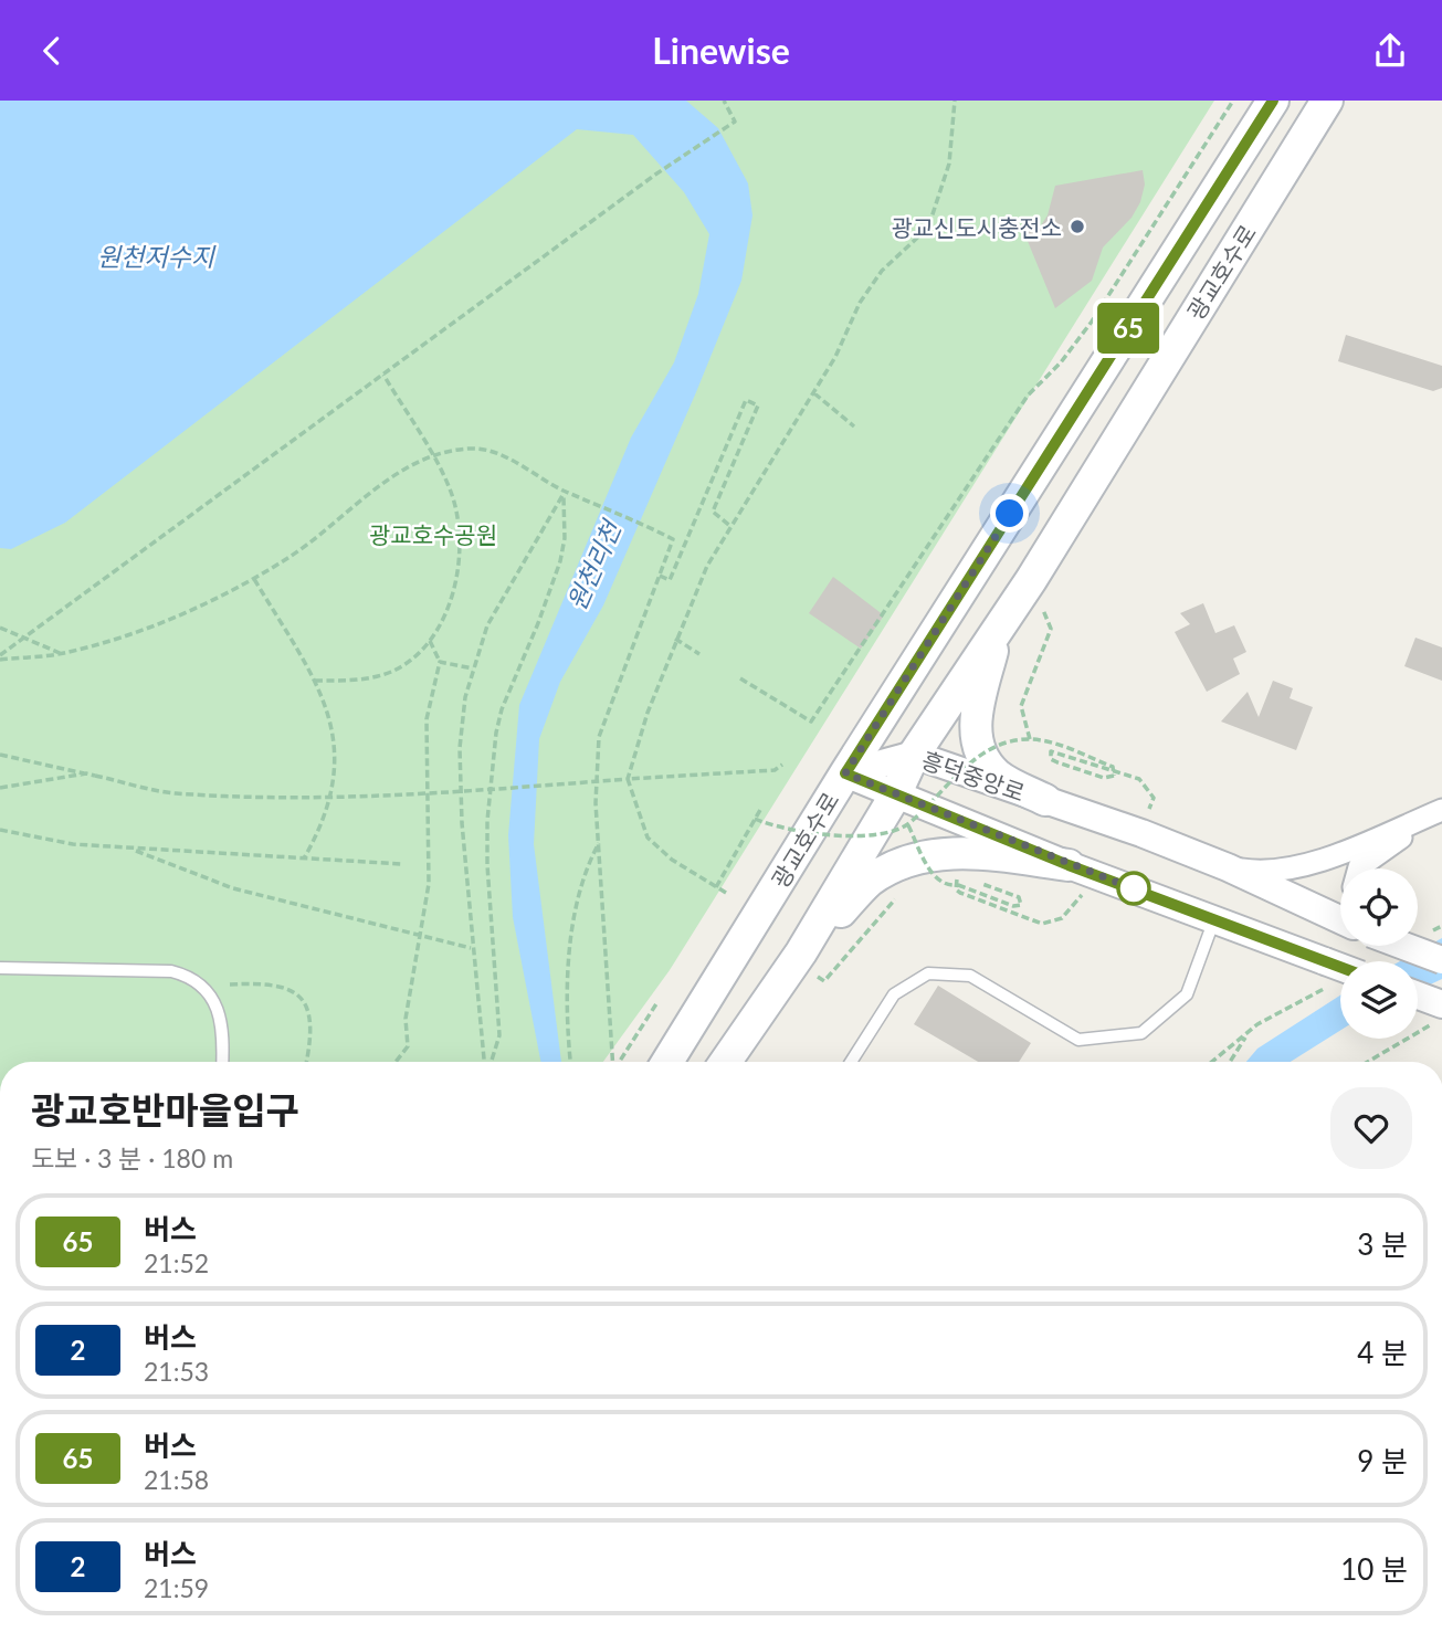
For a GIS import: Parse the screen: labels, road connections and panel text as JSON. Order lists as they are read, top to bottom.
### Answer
{
  "streets": {
    "main road": ["광교호수로"],
    "street": ["흥덕중앙로"]
  },
  "crossings": [
    ["광교호수로", "흥덕중앙로"]
  ],
  "water": ["원천저수지", "원천리천"],
  "parks": ["광교호수공원"],
  "places": ["광교신도시충전소"],
  "lines": ["bus line 65"],
  "page": {
    "header": "Linewise",
    "on_map": "65",
    "heading": ["광교호반마을입구", "도보 · 3 분 · 180 m"],
    "list": [
      {
        "mark": "65",
        "name": "버스",
        "note": "21:52",
        "value": "3 분"
      },
      {
        "mark": "2",
        "name": "버스",
        "note": "21:53",
        "value": "4 분"
      },
      {
        "mark": "65",
        "name": "버스",
        "note": "21:58",
        "value": "9 분"
      },
      {
        "mark": "2",
        "name": "버스",
        "note": "21:59",
        "value": "10 분"
      }
    ]
  }
}
